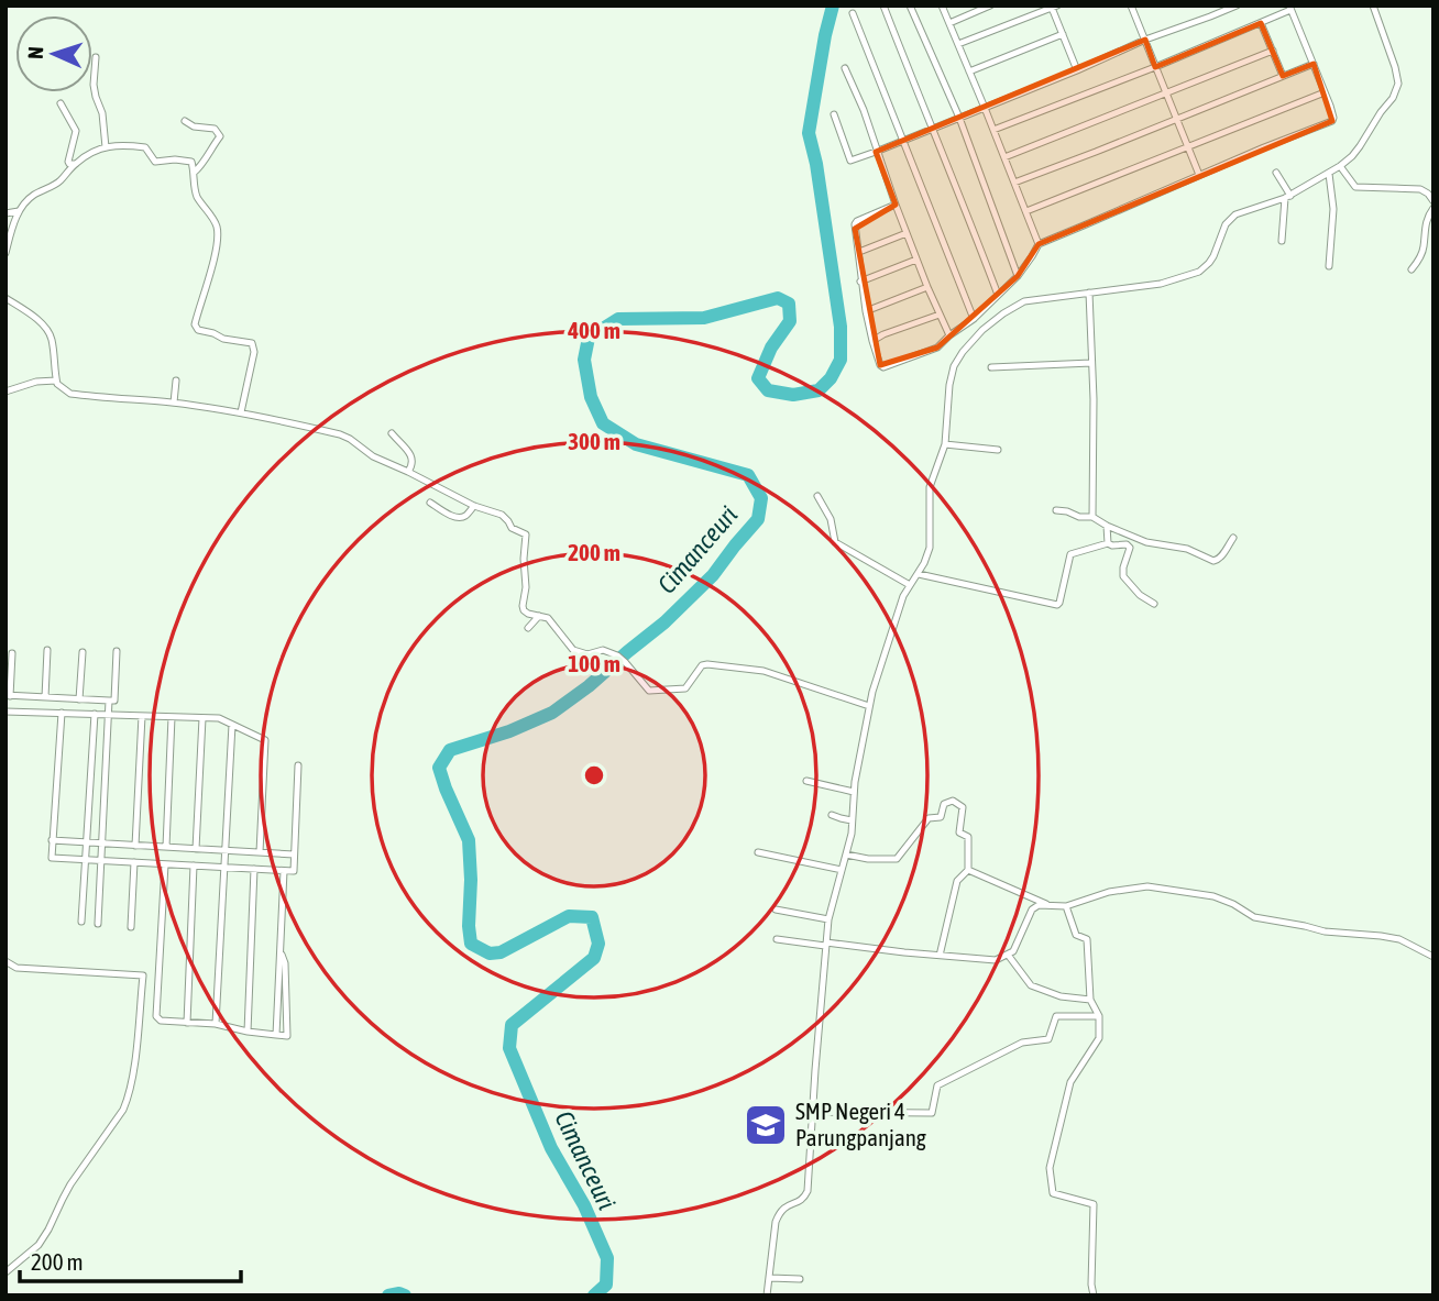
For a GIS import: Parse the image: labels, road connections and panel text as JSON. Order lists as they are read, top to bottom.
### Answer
{
  "water": ["Cimanceuri"],
  "places": {
    "school or university": ["SMP Negeri 4 Parungpanjang"]
  },
  "scale_bar": "200 m",
  "north": "left",
  "rings": [
    "400 m",
    "300 m",
    "200 m",
    "100 m"
  ]
}
